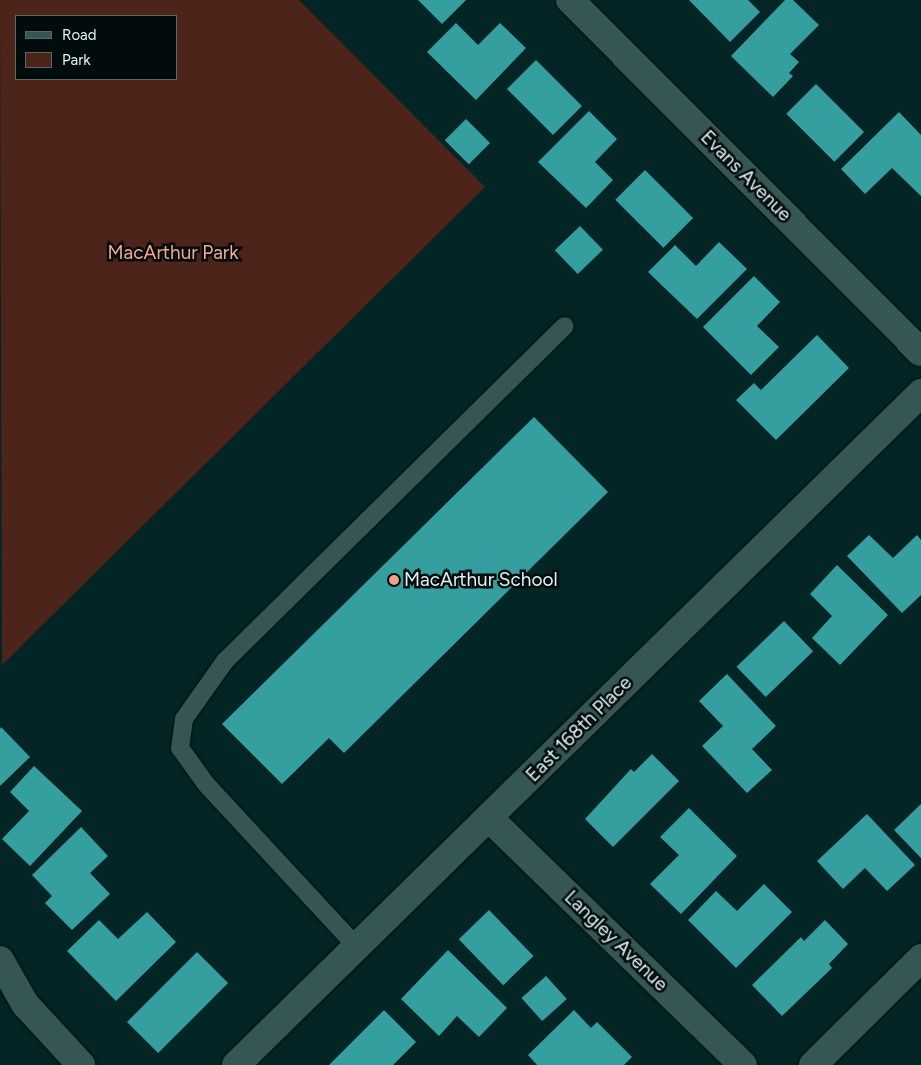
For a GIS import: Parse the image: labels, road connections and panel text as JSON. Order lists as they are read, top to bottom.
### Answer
{
  "streets": {
    "street": ["Evans Avenue", "East 168th Place", "Langley Avenue"]
  },
  "crossings": [
    ["East 168th Place", "Langley Avenue"]
  ],
  "parks": ["MacArthur Park"],
  "places": ["MacArthur School"],
  "legend": ["Road", "Park"]
}
